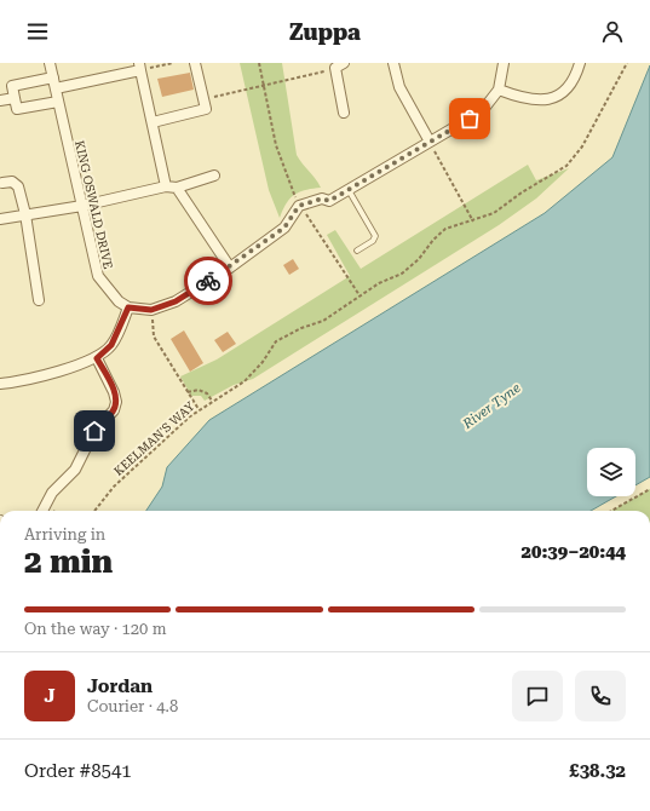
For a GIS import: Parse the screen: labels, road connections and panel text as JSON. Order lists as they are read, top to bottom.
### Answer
{
  "streets": {
    "street": ["KING OSWALD DRIVE"],
    "path": ["KEELMAN'S WAY"]
  },
  "water": ["River Tyne"],
  "page": {
    "header": "Zuppa",
    "heading": ["2 min", "Arriving in", "20:39–20:44"],
    "panel": [
      "Jordan",
      "Courier · 4.8",
      "Order #8541",
      "£38.32"
    ],
    "bar": "On the way · 120 m",
    "round": "J"
  }
}
